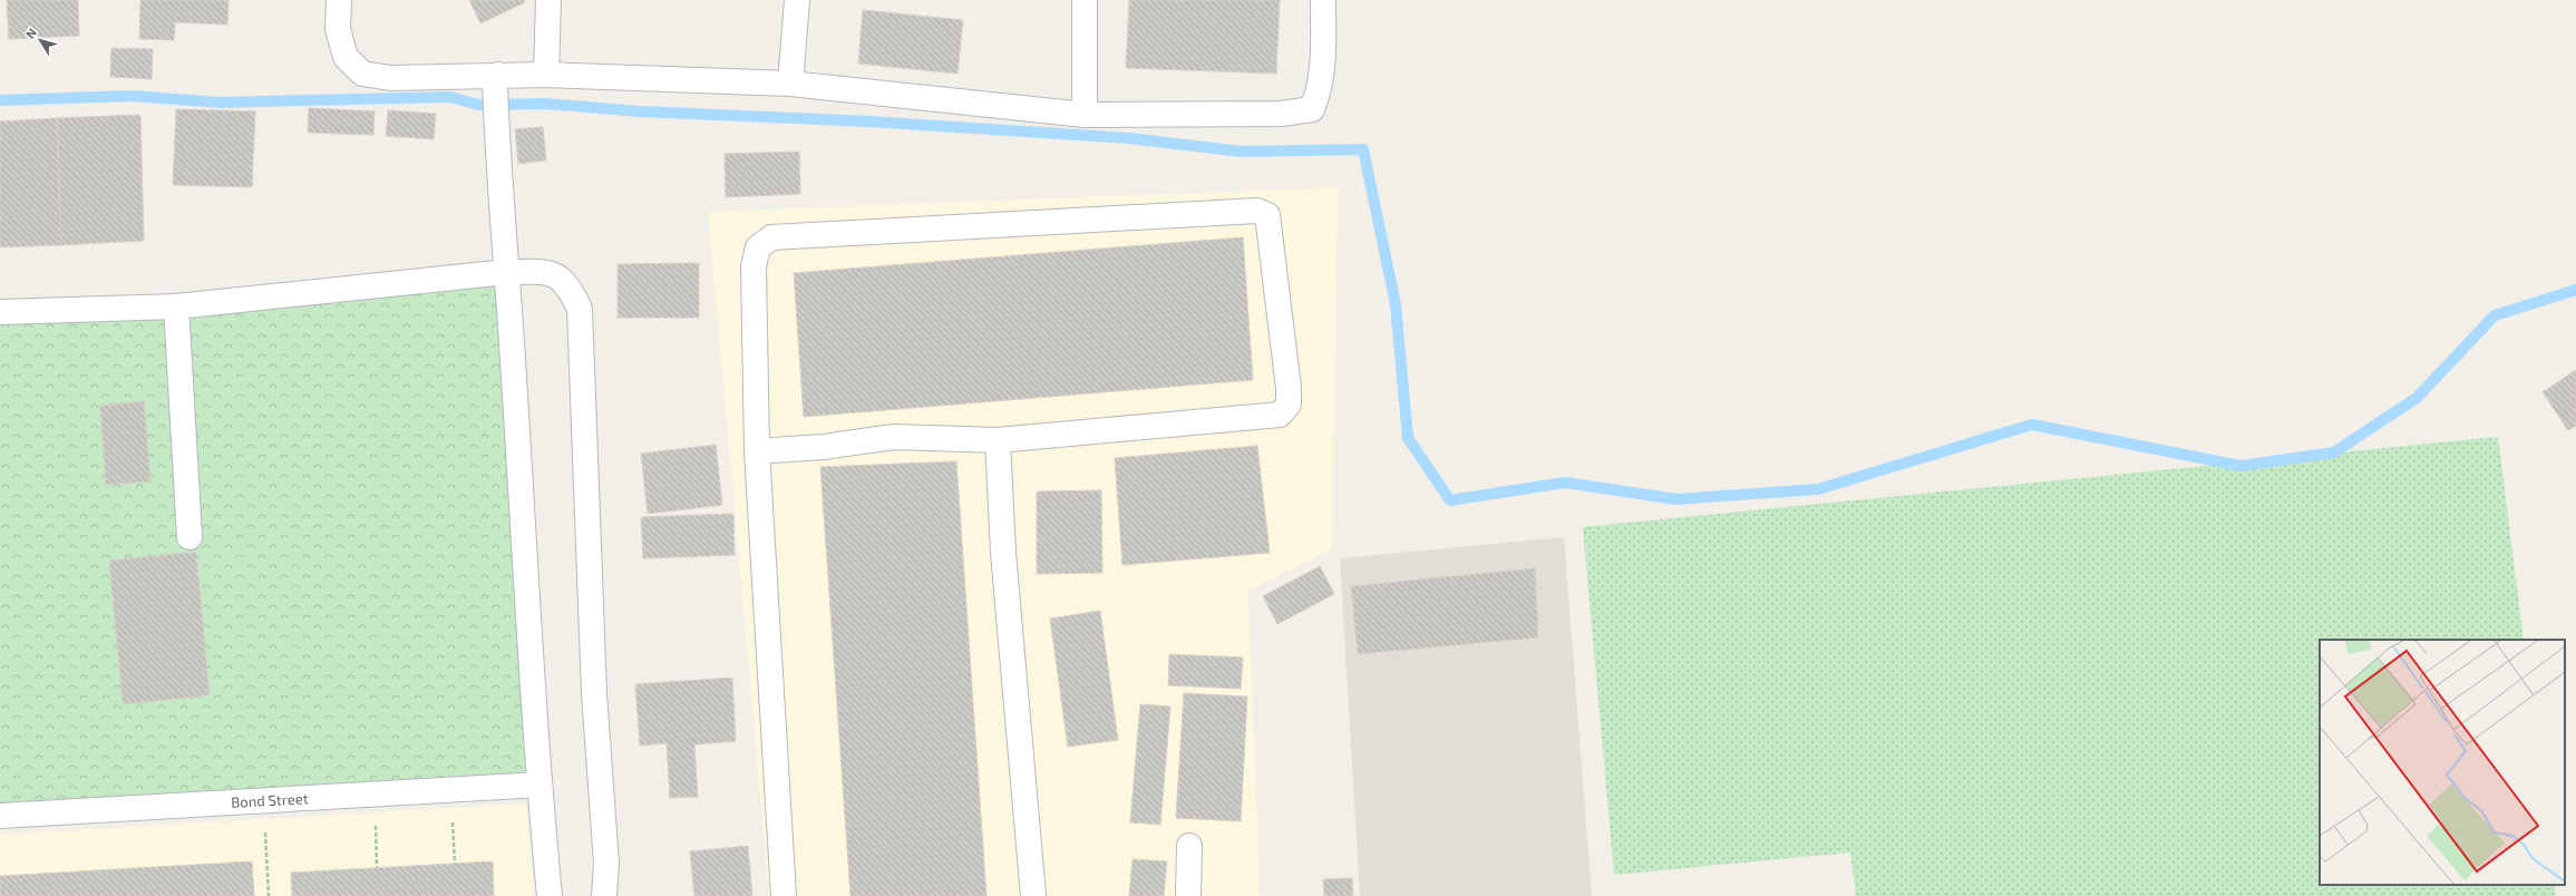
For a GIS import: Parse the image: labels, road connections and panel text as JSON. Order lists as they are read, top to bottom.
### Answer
{
  "streets": {
    "street": ["Bond Street"]
  },
  "north": "top left"
}
